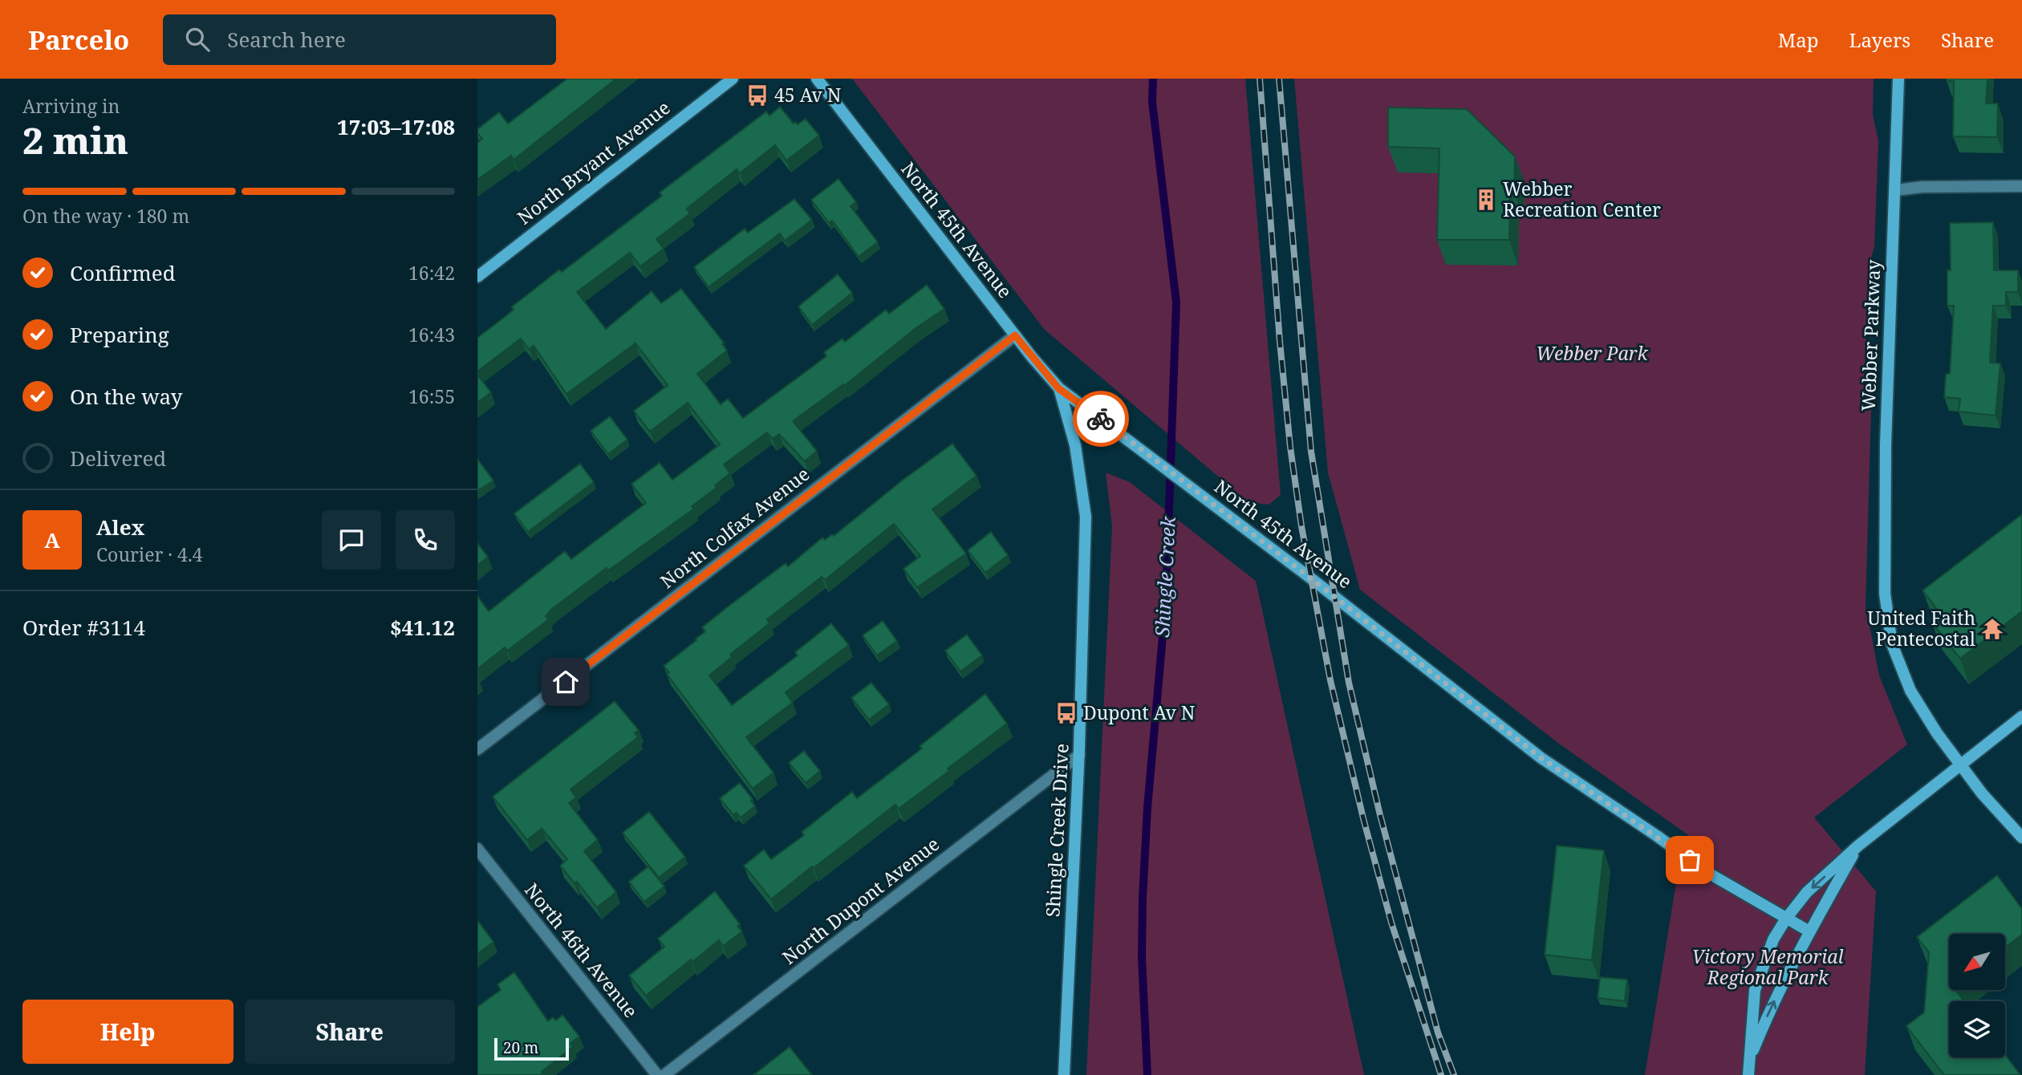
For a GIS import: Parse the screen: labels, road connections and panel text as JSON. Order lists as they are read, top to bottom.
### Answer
{
  "streets": {
    "street": [
      "North Bryant Avenue",
      "North 45th Avenue",
      "Webber Parkway",
      "North Colfax Avenue",
      "Shingle Creek Drive",
      "North Dupont Avenue",
      "North 46th Avenue"
    ]
  },
  "crossings": [
    ["North 45th Avenue", "North Colfax Avenue"],
    ["North 45th Avenue", "Shingle Creek Drive"],
    ["Shingle Creek Drive", "North Dupont Avenue"]
  ],
  "water": ["Shingle Creek"],
  "parks": ["Webber Park", "Victory Memorial Regional Park"],
  "places": {
    "bus stop": ["45 Av N", "Dupont Av N"],
    "building": ["Webber Recreation Center"],
    "temple": ["United Faith Pentecostal"]
  },
  "scale_bar": "20 m",
  "north": "bottom left",
  "page": {
    "header": "Parcelo",
    "search": "Search here",
    "nav": ["Map", "Layers", "Share"],
    "heading": ["2 min", "Arriving in", "17:03–17:08"],
    "panel": [
      "Alex",
      "Courier · 4.4",
      "Order #3114",
      "$41.12"
    ],
    "bar": "On the way · 180 m",
    "list": [
      ["Confirmed", "16:42"],
      ["Preparing", "16:43"],
      ["On the way", "16:55"],
      "Delivered"
    ],
    "round": "A",
    "buttons": ["Help", "Share"],
    "scale": "20 m"
  }
}
